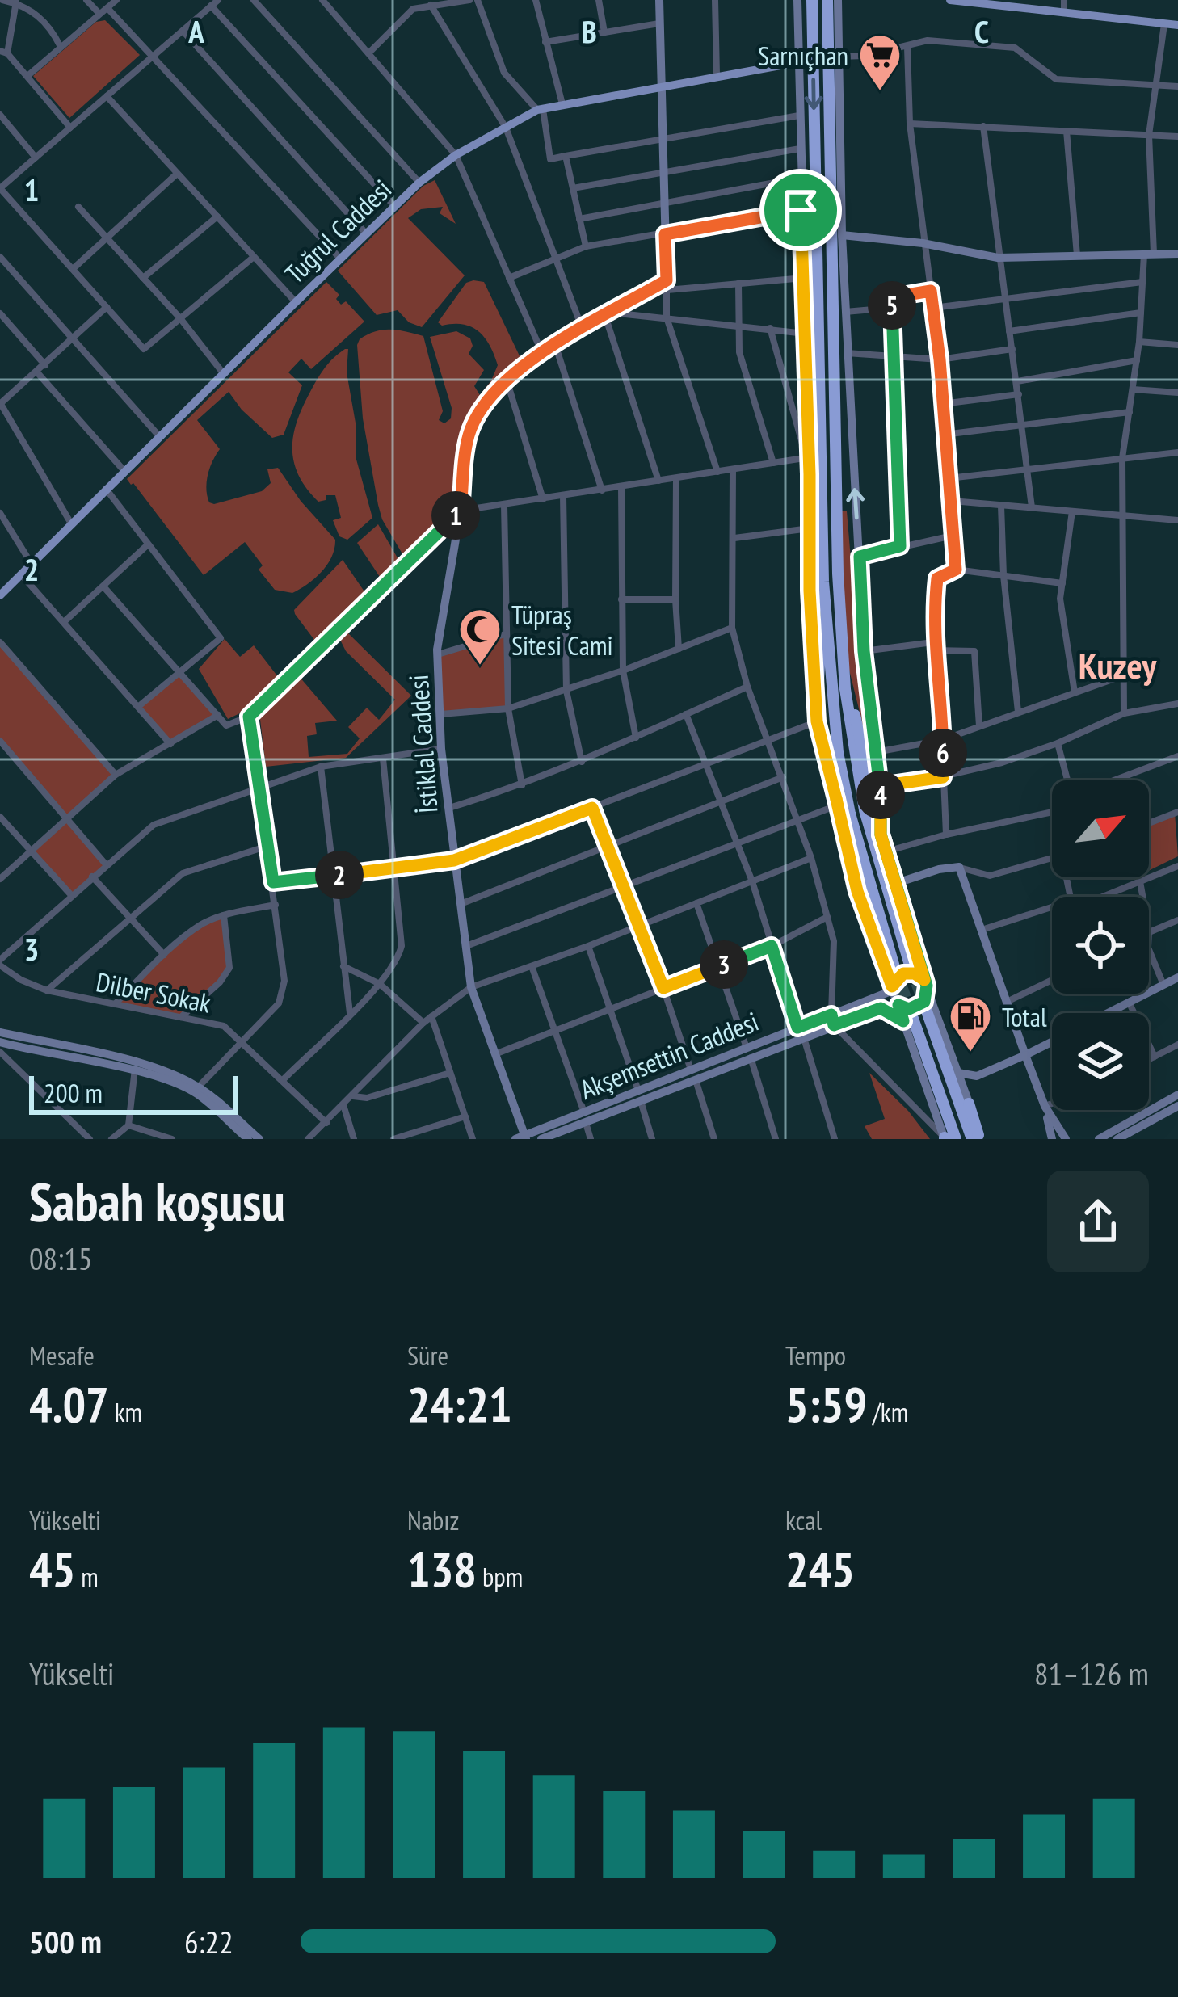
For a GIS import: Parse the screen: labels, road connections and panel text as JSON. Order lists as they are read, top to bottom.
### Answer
{
  "streets": {
    "main road": ["Tuğrul Caddesi", "İstiklal Caddesi", "Akşemsettin Caddesi"],
    "street": ["Dilber Sokak"]
  },
  "crossings": [
    ["İstiklal Caddesi", "Akşemsettin Caddesi"]
  ],
  "districts": ["Kuzey"],
  "places": {
    "supermarket": ["Sarnıçhan"],
    "mosque": ["Tüpraş Sitesi Cami"],
    "fuel station": ["Total"]
  },
  "scale_bar": "200 m",
  "north": "top right",
  "page": {
    "pins": [
      "5",
      "1",
      "6",
      "4",
      "2",
      "3"
    ],
    "scale": "200 m",
    "heading": ["Sabah koşusu", "08:15"],
    "stats": [
      ["Mesafe", "4.07 km"],
      ["Süre", "24:21"],
      ["Tempo", "5:59 /km"],
      ["Yükselti", "45 m"],
      ["Nabız", "138 bpm"],
      ["kcal", "245"]
    ],
    "chart": ["Yükselti", "81–126 m"],
    "list": [
      {
        "name": "500 m",
        "note": "6:22"
      }
    ]
  },
  "grid": {
    "columns": ["A", "B", "C"],
    "rows": ["1", "2", "3"]
  }
}
